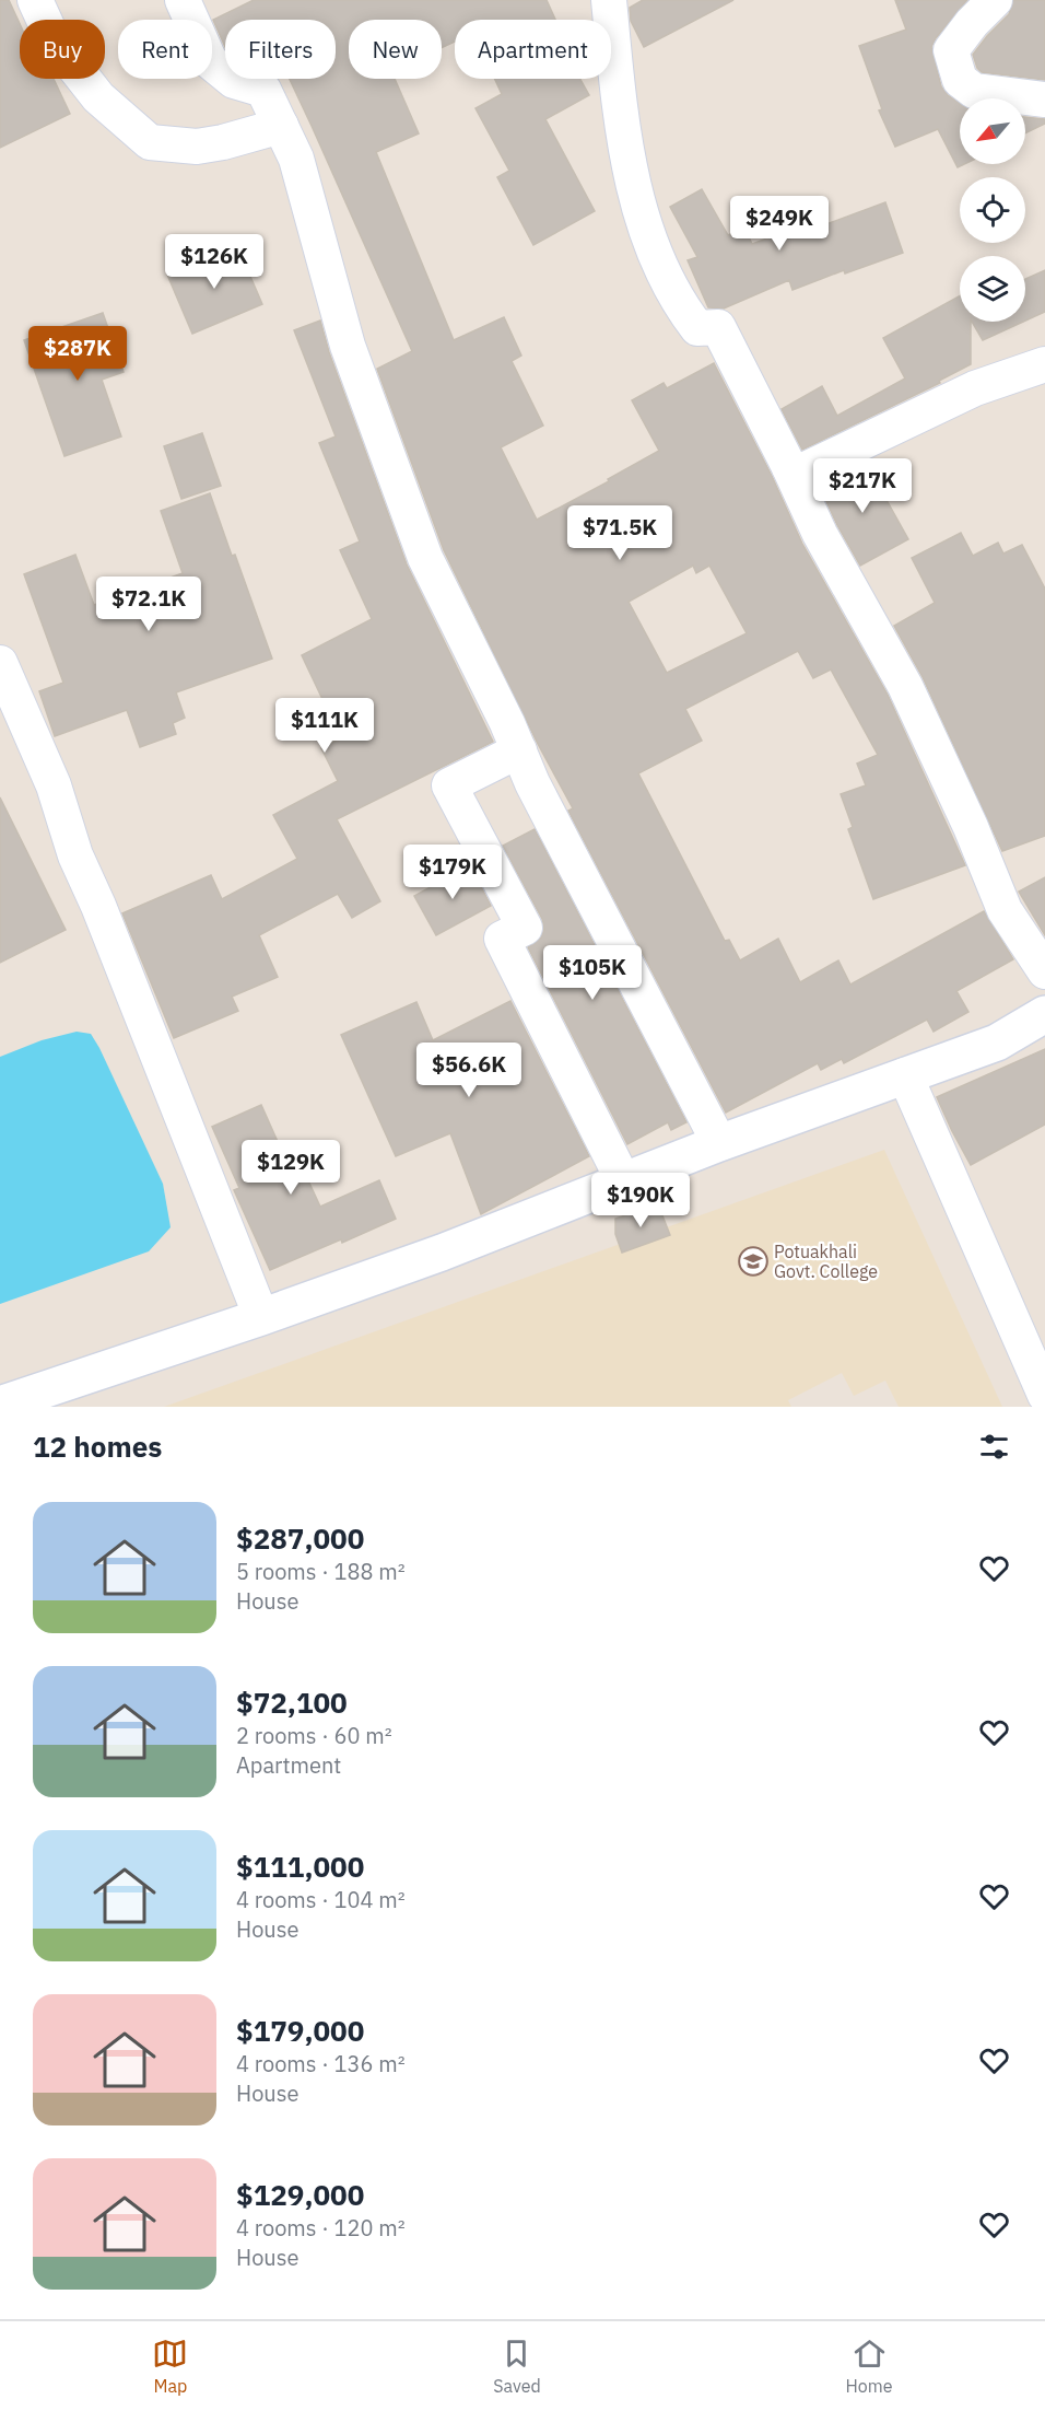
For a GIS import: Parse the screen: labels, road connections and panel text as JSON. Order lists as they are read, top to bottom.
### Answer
{
  "places": {
    "school or university": ["Potuakhali Govt. College"]
  },
  "north": "bottom left",
  "page": {
    "chip": [
      "Buy",
      "Rent",
      "Filters",
      "New",
      "Apartment"
    ],
    "price": [
      "$249K",
      "$126K",
      "$287K",
      "$217K",
      "$71.5K",
      "$72.1K",
      "$111K",
      "$179K",
      "$105K",
      "$56.6K",
      "$129K",
      "$190K"
    ],
    "heading": "12 homes",
    "list": [
      {
        "name": "$287,000",
        "note": "5 rooms · 188 m² · House"
      },
      {
        "name": "$72,100",
        "note": "2 rooms · 60 m² · Apartment"
      },
      {
        "name": "$111,000",
        "note": "4 rooms · 104 m² · House"
      },
      {
        "name": "$179,000",
        "note": "4 rooms · 136 m² · House"
      },
      {
        "name": "$129,000",
        "note": "4 rooms · 120 m² · House"
      }
    ],
    "tabs": ["Map", "Saved", "Home"]
  }
}
